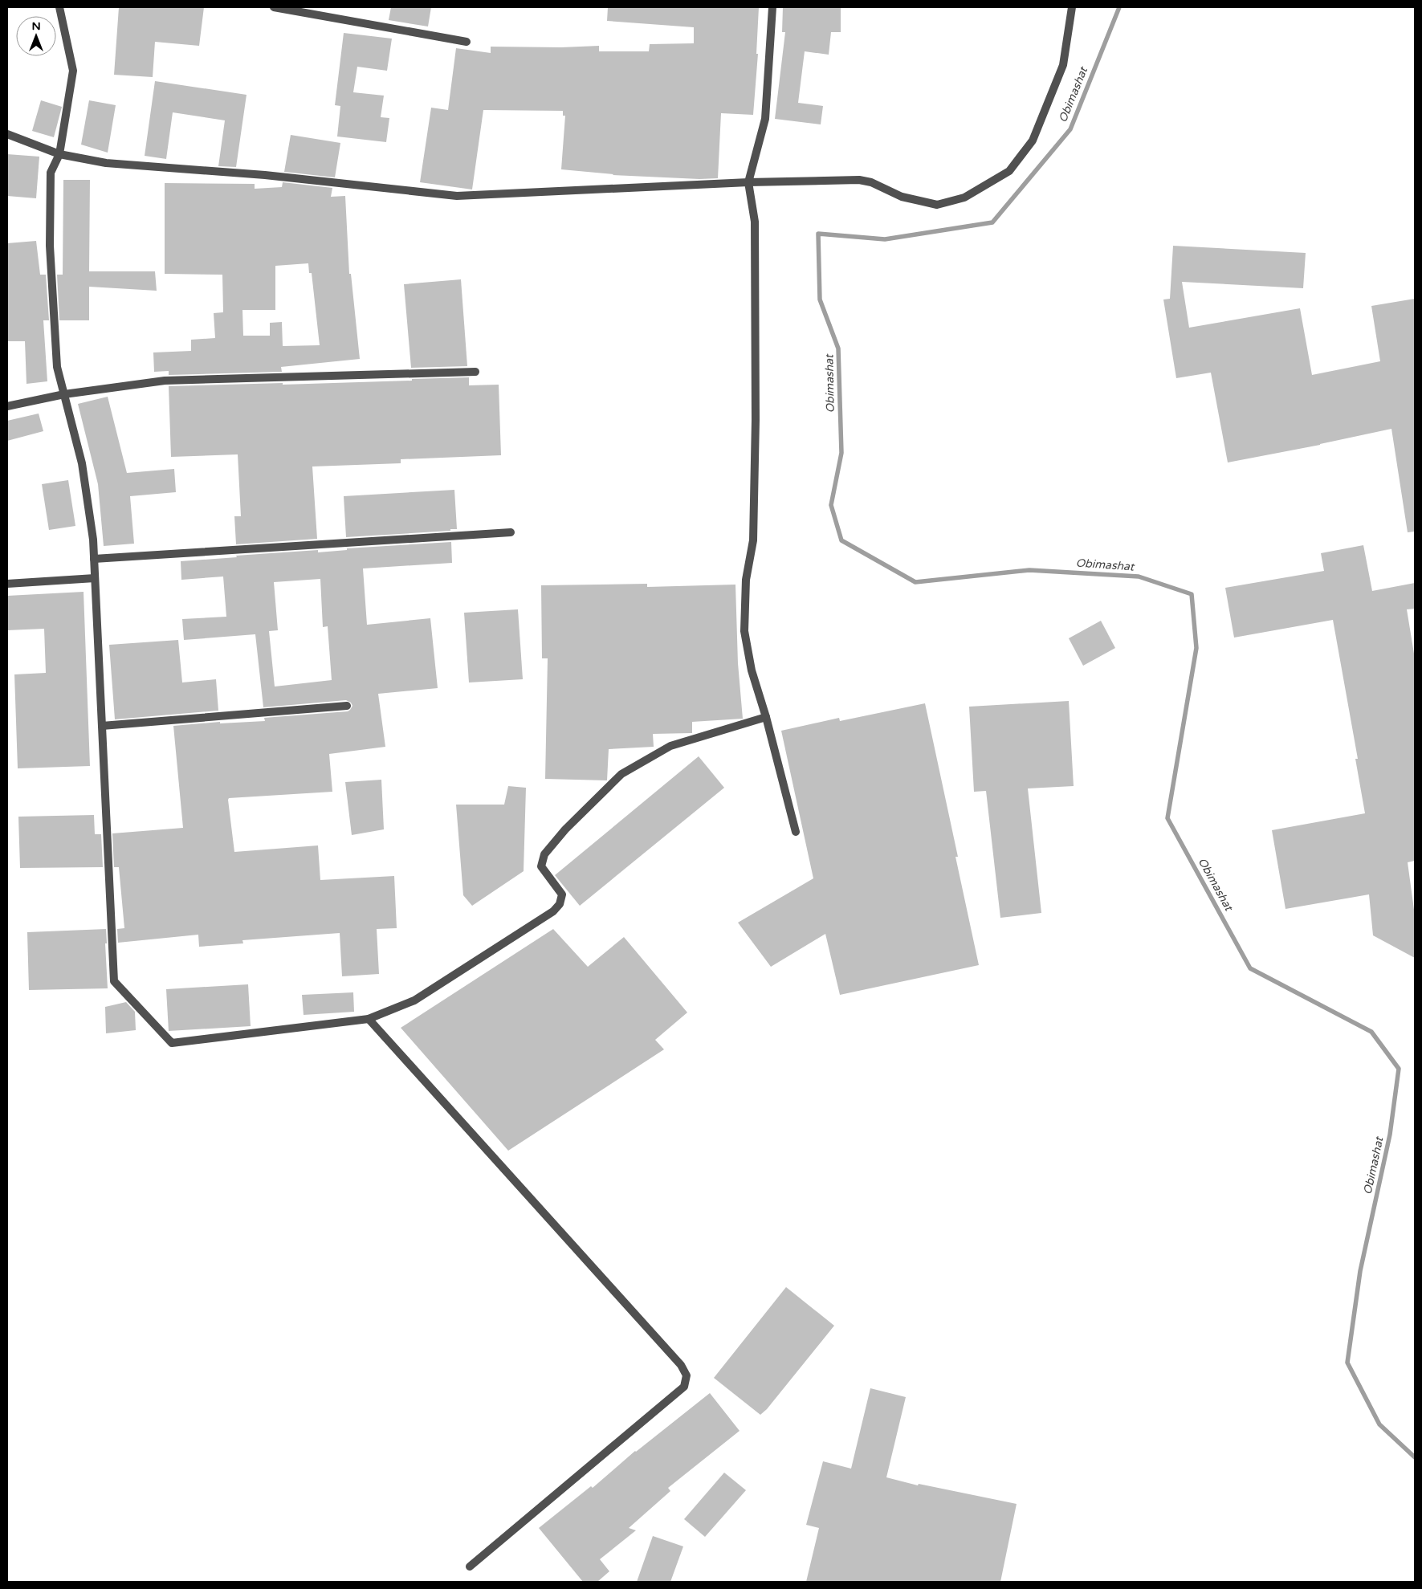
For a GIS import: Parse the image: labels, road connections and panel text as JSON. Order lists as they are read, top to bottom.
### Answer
{
  "water": ["Obimashat"],
  "north": "top"
}
